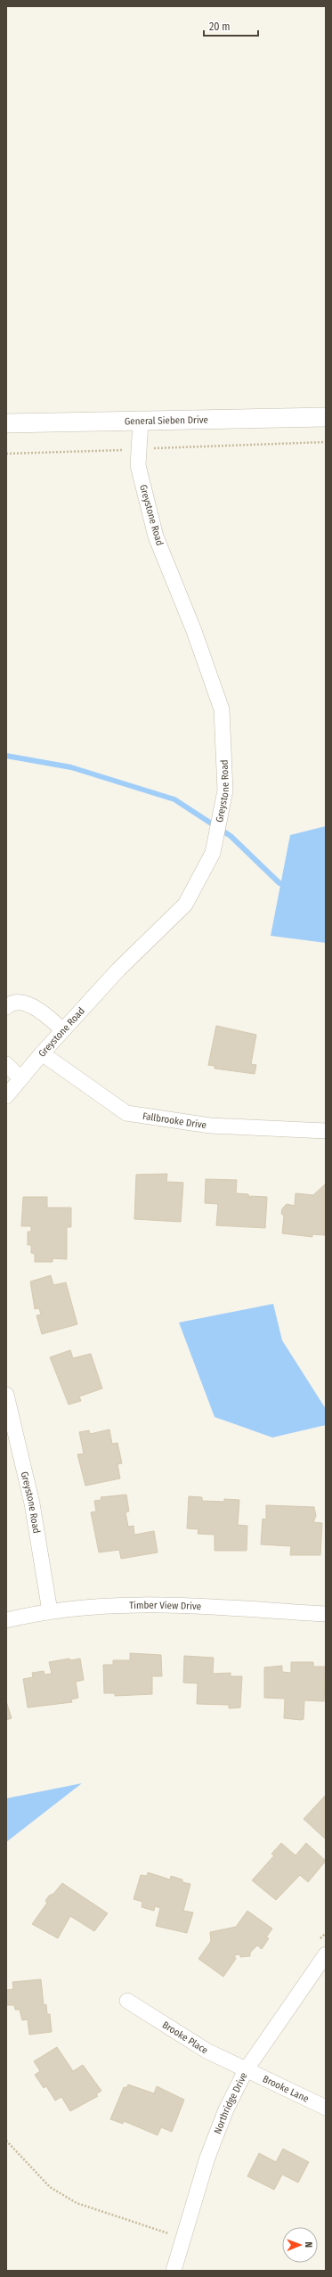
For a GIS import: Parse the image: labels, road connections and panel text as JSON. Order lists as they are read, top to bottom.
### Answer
{
  "streets": {
    "street": [
      "General Sieben Drive",
      "Greystone Road",
      "Fallbrooke Drive",
      "Timber View Drive",
      "Brooke Place",
      "Brooke Lane",
      "Northridge Drive"
    ]
  },
  "crossings": [
    ["General Sieben Drive", "Greystone Road"],
    ["Greystone Road", "Fallbrooke Drive"],
    ["Greystone Road", "Timber View Drive"],
    ["Brooke Place", "Brooke Lane"],
    ["Brooke Place", "Northridge Drive"],
    ["Brooke Lane", "Northridge Drive"]
  ],
  "scale_bar": "20 m",
  "north": "right"
}
